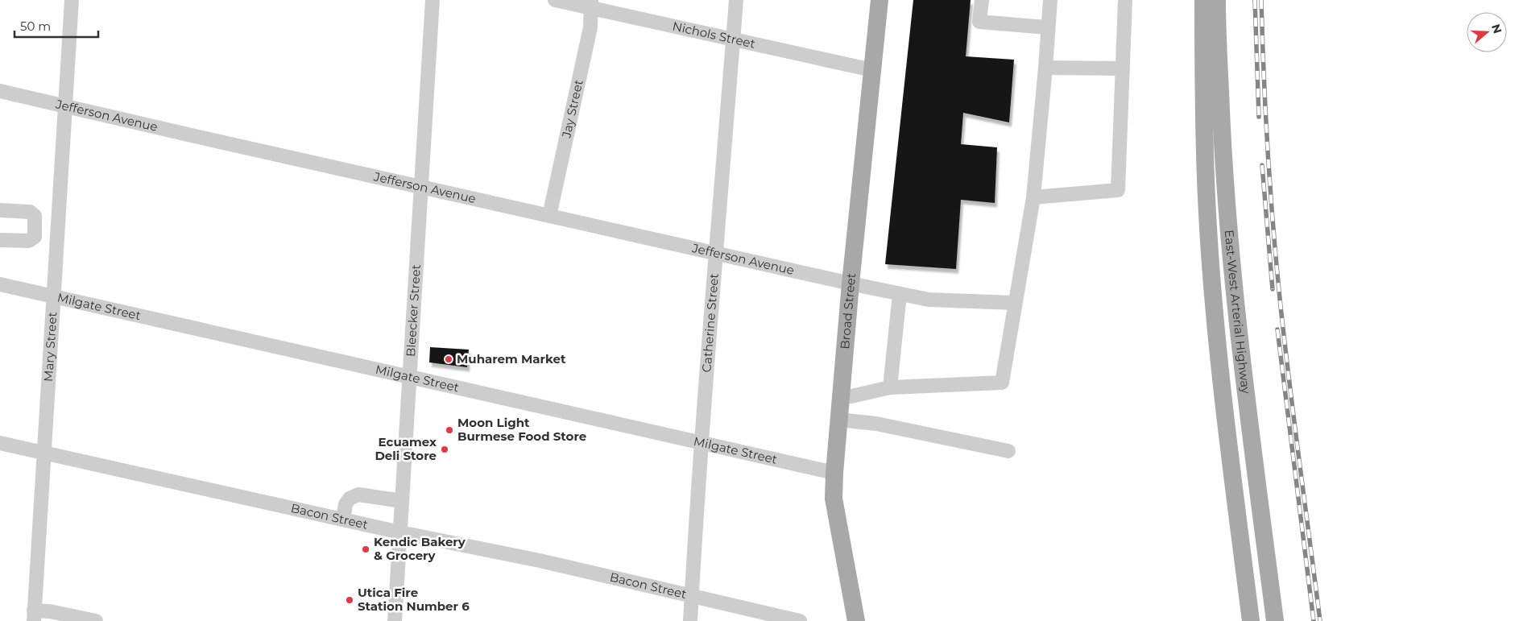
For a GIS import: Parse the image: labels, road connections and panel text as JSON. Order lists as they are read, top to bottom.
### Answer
{
  "streets": {
    "main road": ["Broad Street", "East-West Arterial Highway"],
    "street": [
      "Nichols Street",
      "Jay Street",
      "Jefferson Avenue",
      "Milgate Street",
      "Bleecker Street",
      "Catherine Street",
      "Mary Street",
      "Bacon Street"
    ]
  },
  "crossings": [
    ["Nichols Street", "Jay Street"],
    ["Nichols Street", "Broad Street"],
    ["Nichols Street", "Catherine Street"],
    ["Jay Street", "Jefferson Avenue"],
    ["Jefferson Avenue", "Bleecker Street"],
    ["Jefferson Avenue", "Broad Street"],
    ["Jefferson Avenue", "Catherine Street"],
    ["Jefferson Avenue", "Mary Street"],
    ["Milgate Street", "Bleecker Street"],
    ["Milgate Street", "Broad Street"],
    ["Milgate Street", "Catherine Street"],
    ["Milgate Street", "Mary Street"],
    ["Bleecker Street", "Bacon Street"],
    ["Catherine Street", "Bacon Street"],
    ["Mary Street", "Bacon Street"]
  ],
  "places": [
    "Muharem Market",
    "Moon Light Burmese Food Store",
    "Ecuamex Deli Store",
    "Kendic Bakery & Grocery",
    "Utica Fire Station Number 6"
  ],
  "scale_bar": "50 m",
  "north": "right"
}
